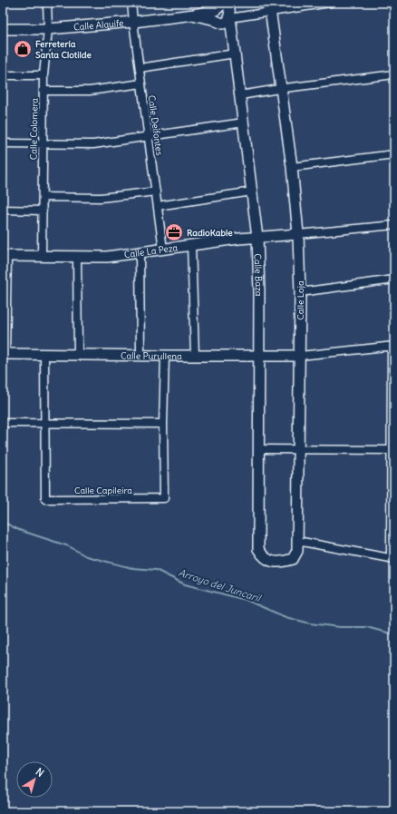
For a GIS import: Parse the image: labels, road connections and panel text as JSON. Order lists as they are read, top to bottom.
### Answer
{
  "streets": {
    "street": [
      "Calle Alquife",
      "Calle Deifontes",
      "Calle Colomera",
      "Calle La Peza",
      "Calle Baza",
      "Calle Loja",
      "Calle Purullena",
      "Calle Capileira"
    ]
  },
  "crossings": [
    ["Calle Alquife", "Calle Deifontes"],
    ["Calle Alquife", "Calle Colomera"],
    ["Calle Alquife", "Calle Baza"],
    ["Calle Alquife", "Calle Loja"],
    ["Calle Deifontes", "Calle La Peza"],
    ["Calle Colomera", "Calle La Peza"],
    ["Calle La Peza", "Calle Baza"],
    ["Calle La Peza", "Calle Loja"],
    ["Calle Baza", "Calle Loja"],
    ["Calle Baza", "Calle Purullena"],
    ["Calle Loja", "Calle Purullena"],
    ["Calle Purullena", "Calle Capileira"]
  ],
  "water": ["Arroyo del Juncaril"],
  "places": {
    "shop": ["Ferretería Santa Clotilde"],
    "office": ["RadioKable"]
  },
  "north": "top right"
}
